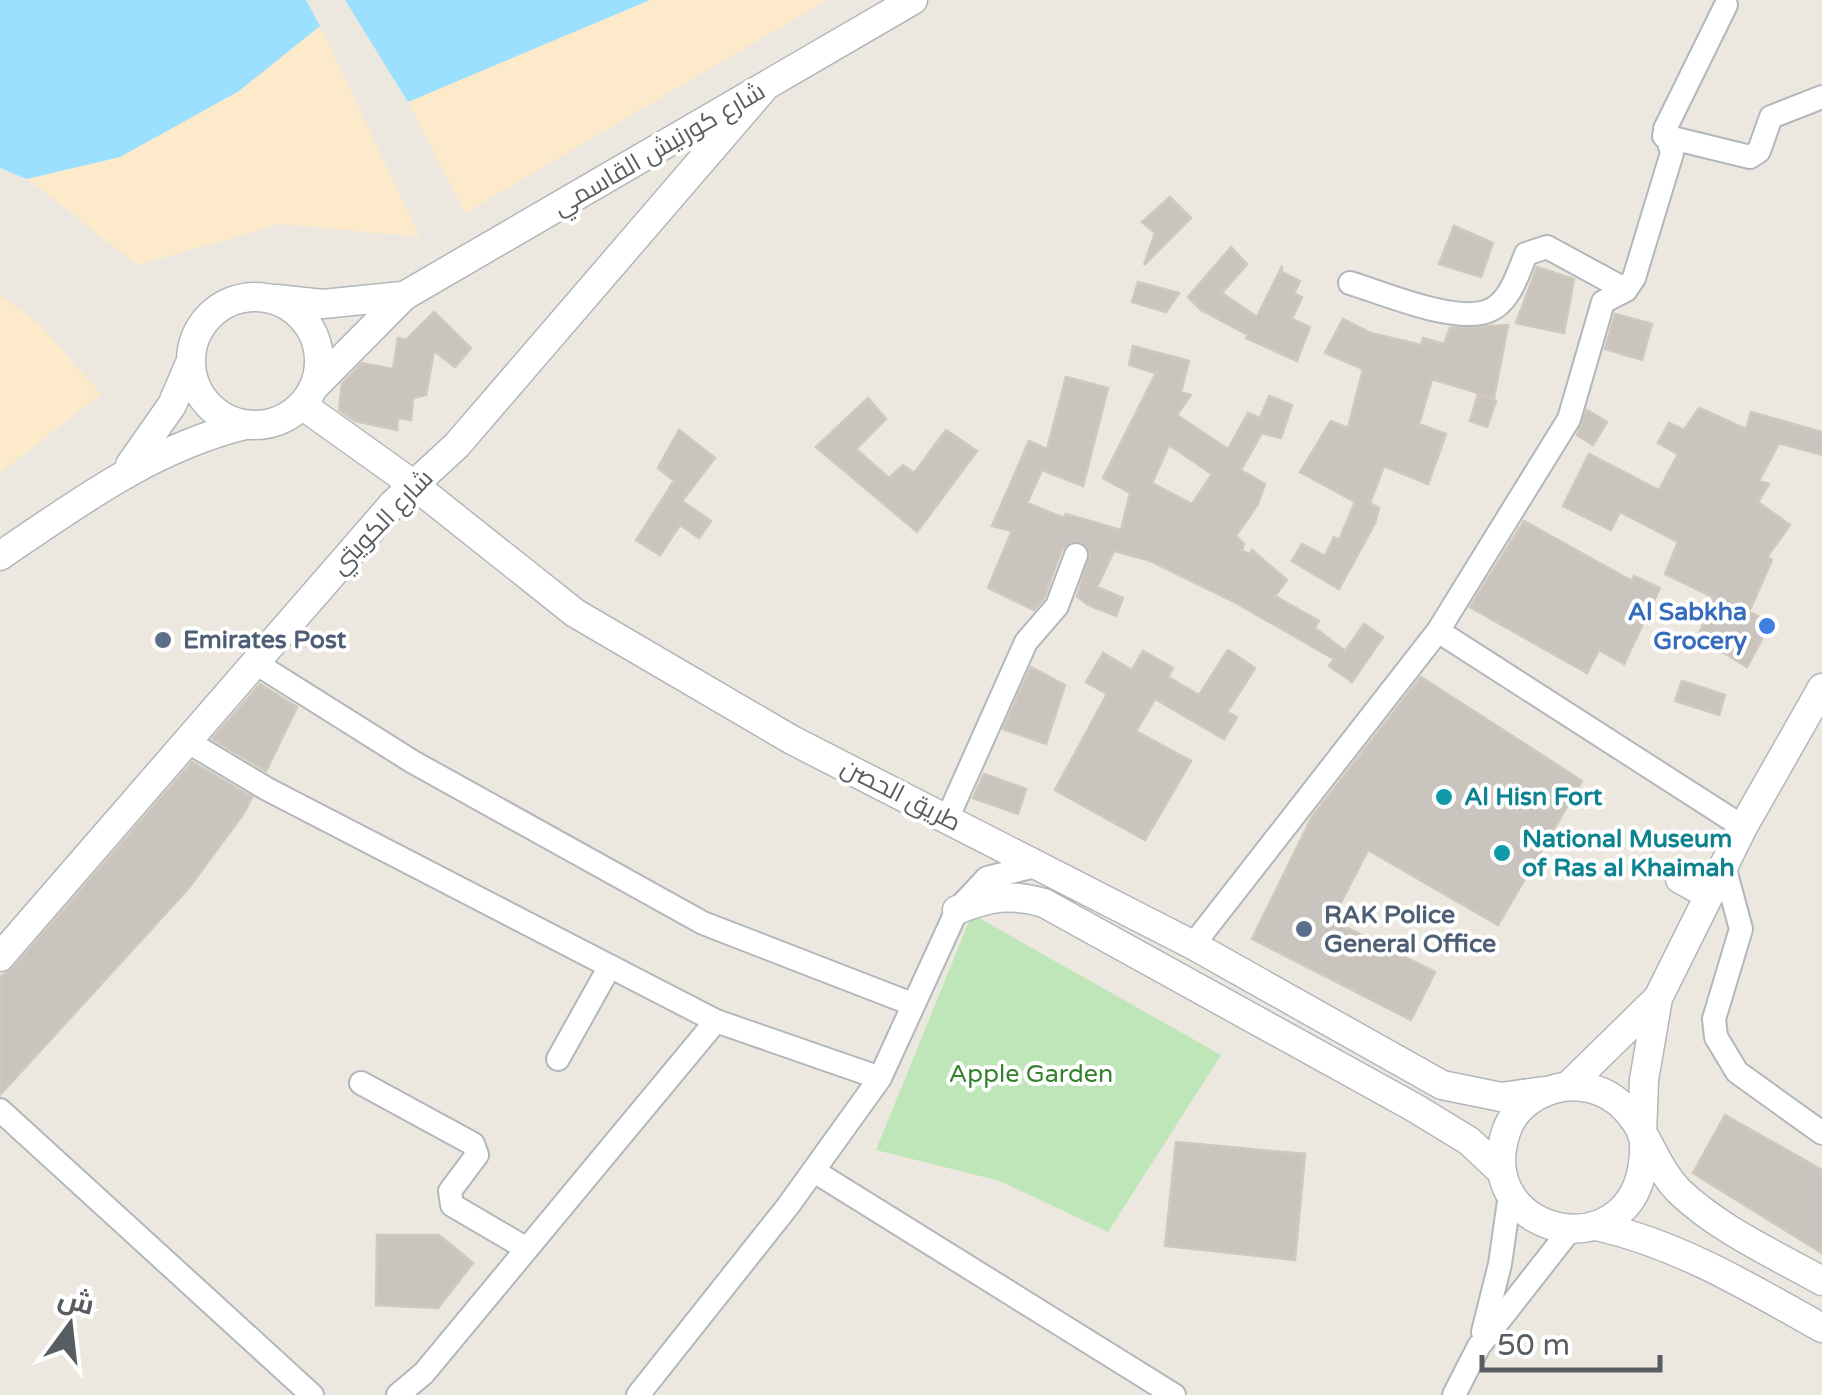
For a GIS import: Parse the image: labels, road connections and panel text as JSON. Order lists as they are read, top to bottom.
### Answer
{
  "streets": {
    "street": ["شارع كورنيش القاسمي", "شارع الكويتي", "طريق الحصن"]
  },
  "crossings": [
    ["شارع كورنيش القاسمي", "شارع الكويتي"],
    ["شارع كورنيش القاسمي", "طريق الحصن"],
    ["شارع الكويتي", "طريق الحصن"]
  ],
  "parks": ["Apple Garden"],
  "places": [
    "Al Sabkha Grocery",
    "Emirates Post",
    "Al Hisn Fort",
    "National Museum of Ras al Khaimah",
    "RAK Police General Office"
  ],
  "scale_bar": "50 m",
  "north": "top"
}
